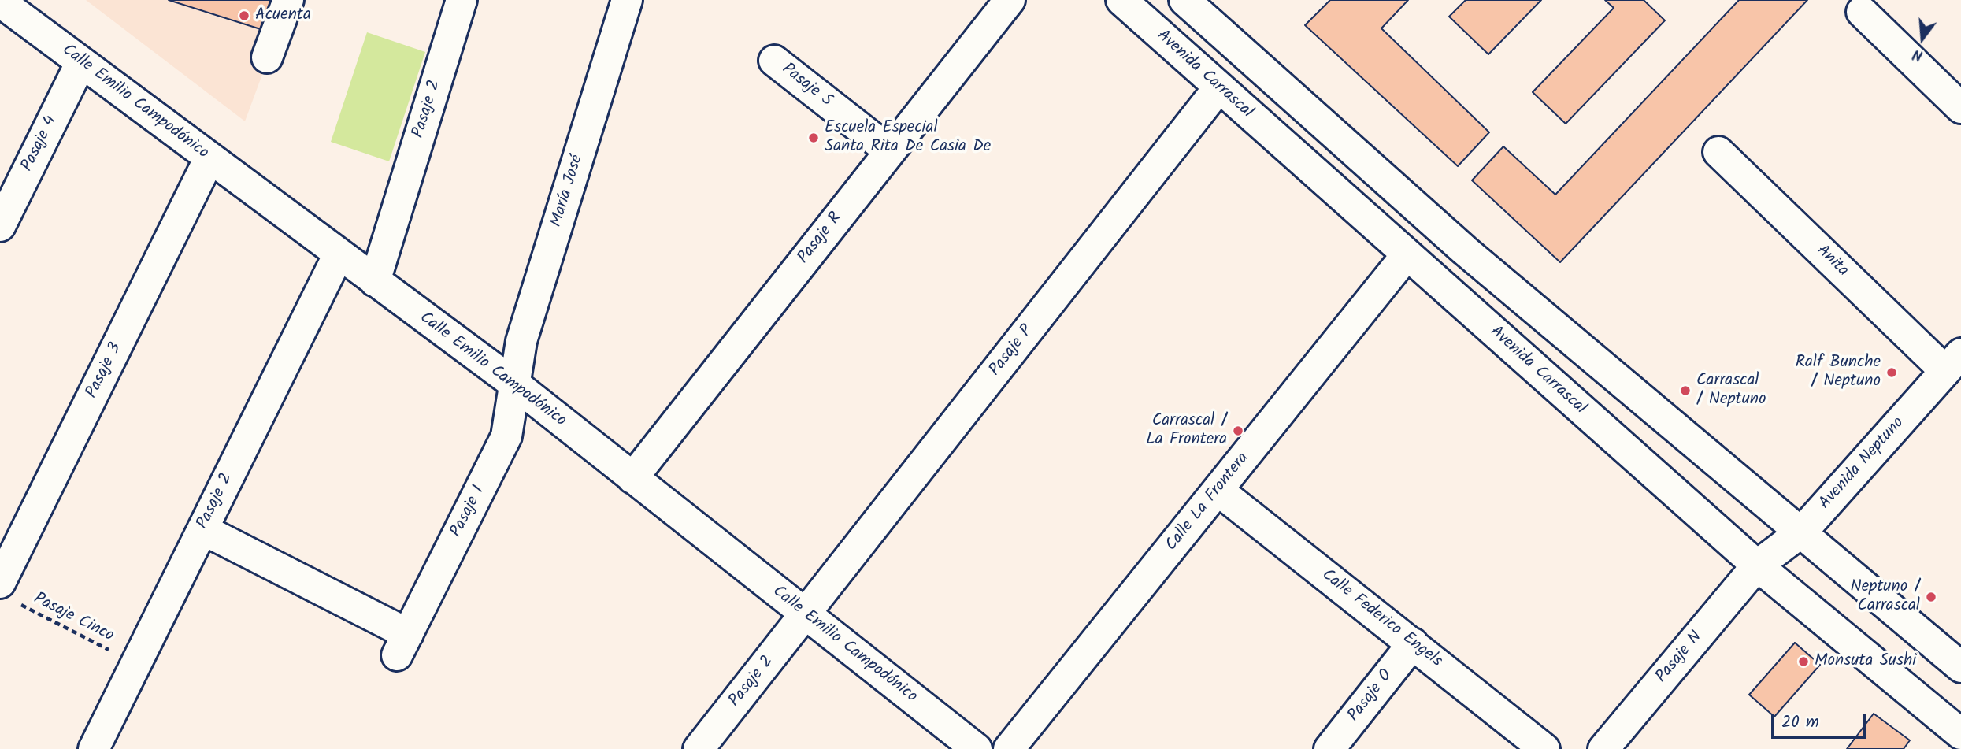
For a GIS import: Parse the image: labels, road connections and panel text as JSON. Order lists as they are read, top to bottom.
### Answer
{
  "streets": {
    "street": [
      "Avenida Carrascal",
      "Pasaje S",
      "Calle Emilio Campodónico",
      "Pasaje 2",
      "Pasaje 4",
      "María José",
      "Pasaje R",
      "Anita",
      "Pasaje P",
      "Pasaje 3",
      "Avenida Neptuno",
      "Calle La Frontera",
      "Pasaje 1",
      "Calle Federico Engels",
      "Pasaje N",
      "Pasaje O"
    ],
    "path": ["Pasaje Cinco"]
  },
  "crossings": [
    ["Avenida Carrascal", "Pasaje P"],
    ["Avenida Carrascal", "Avenida Neptuno"],
    ["Avenida Carrascal", "Calle La Frontera"],
    ["Avenida Carrascal", "Pasaje N"],
    ["Pasaje S", "Pasaje R"],
    ["Calle Emilio Campodónico", "Pasaje 2"],
    ["Calle Emilio Campodónico", "Pasaje 4"],
    ["Calle Emilio Campodónico", "María José"],
    ["Calle Emilio Campodónico", "Pasaje R"],
    ["Calle Emilio Campodónico", "Pasaje P"],
    ["Calle Emilio Campodónico", "Pasaje 3"],
    ["Calle Emilio Campodónico", "Pasaje 1"],
    ["Pasaje 2", "Pasaje P"],
    ["Pasaje 2", "Pasaje 1"],
    ["Pasaje 2", "Pasaje Cinco"],
    ["María José", "Pasaje 1"],
    ["Anita", "Avenida Neptuno"],
    ["Pasaje 3", "Pasaje Cinco"],
    ["Avenida Neptuno", "Pasaje N"],
    ["Calle La Frontera", "Calle Federico Engels"],
    ["Calle Federico Engels", "Pasaje O"]
  ],
  "places": [
    "Acuenta",
    "Escuela Especial Santa Rita De Casia De",
    "Ralf Bunche / Neptuno",
    "Carrascal / Neptuno",
    "Carrascal / La Frontera",
    "Neptuno / Carrascal",
    "Monsuta Sushi"
  ],
  "scale_bar": "20 m",
  "north": "bottom"
}
